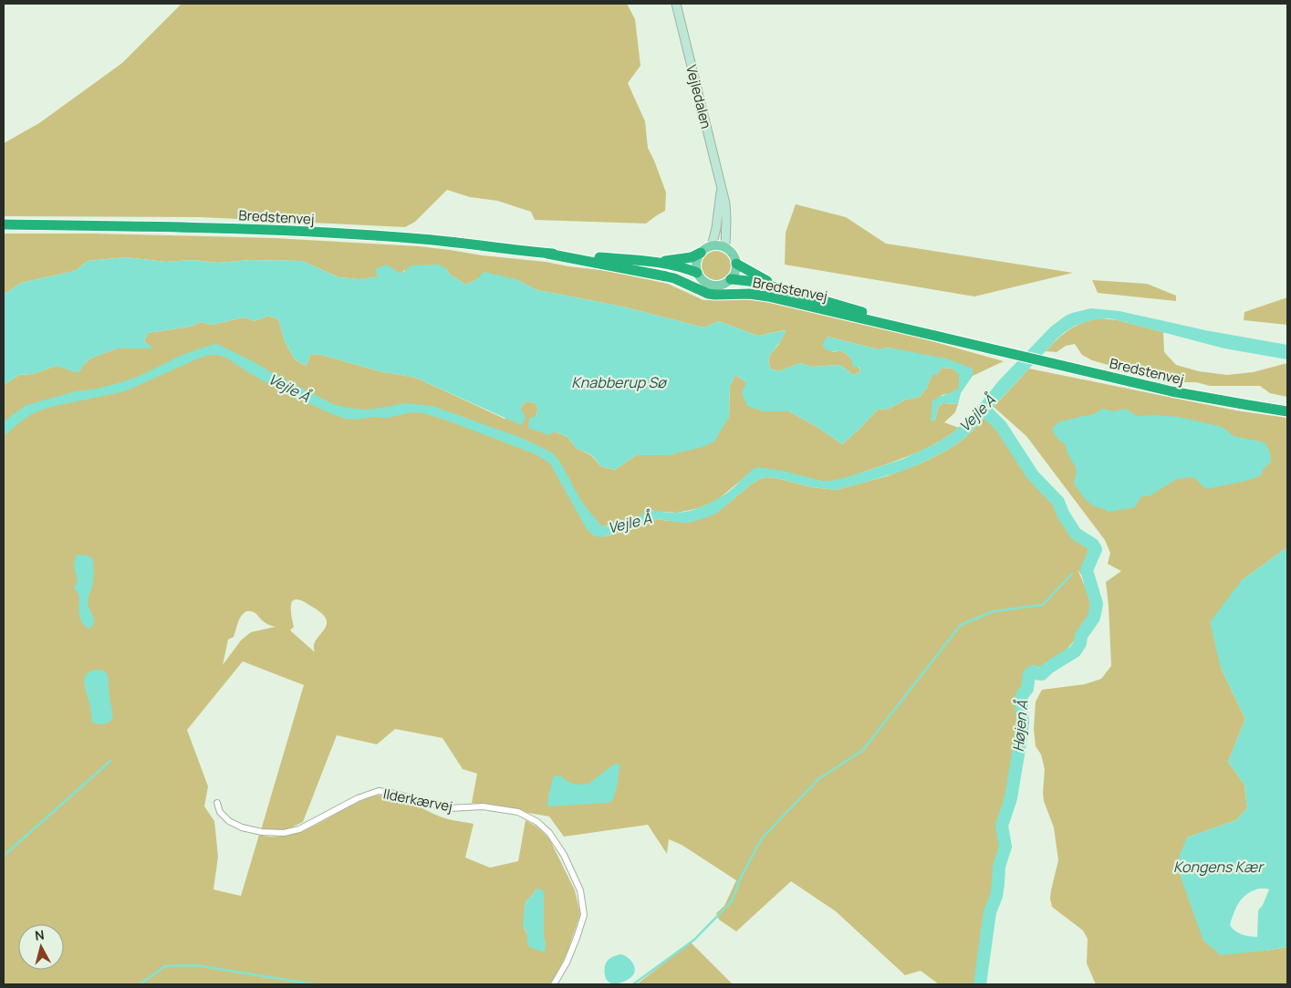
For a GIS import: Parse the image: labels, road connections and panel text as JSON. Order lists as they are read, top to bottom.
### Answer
{
  "streets": {
    "highway": ["Bredstenvej"],
    "street": ["Vejledalen", "Ilderkærvej"]
  },
  "crossings": [
    ["Vejledalen", "Bredstenvej"]
  ],
  "water": [
    "Knabberup Sø",
    "Vejle Å",
    "Højen Å",
    "Kongens Kær"
  ],
  "north": "top"
}
